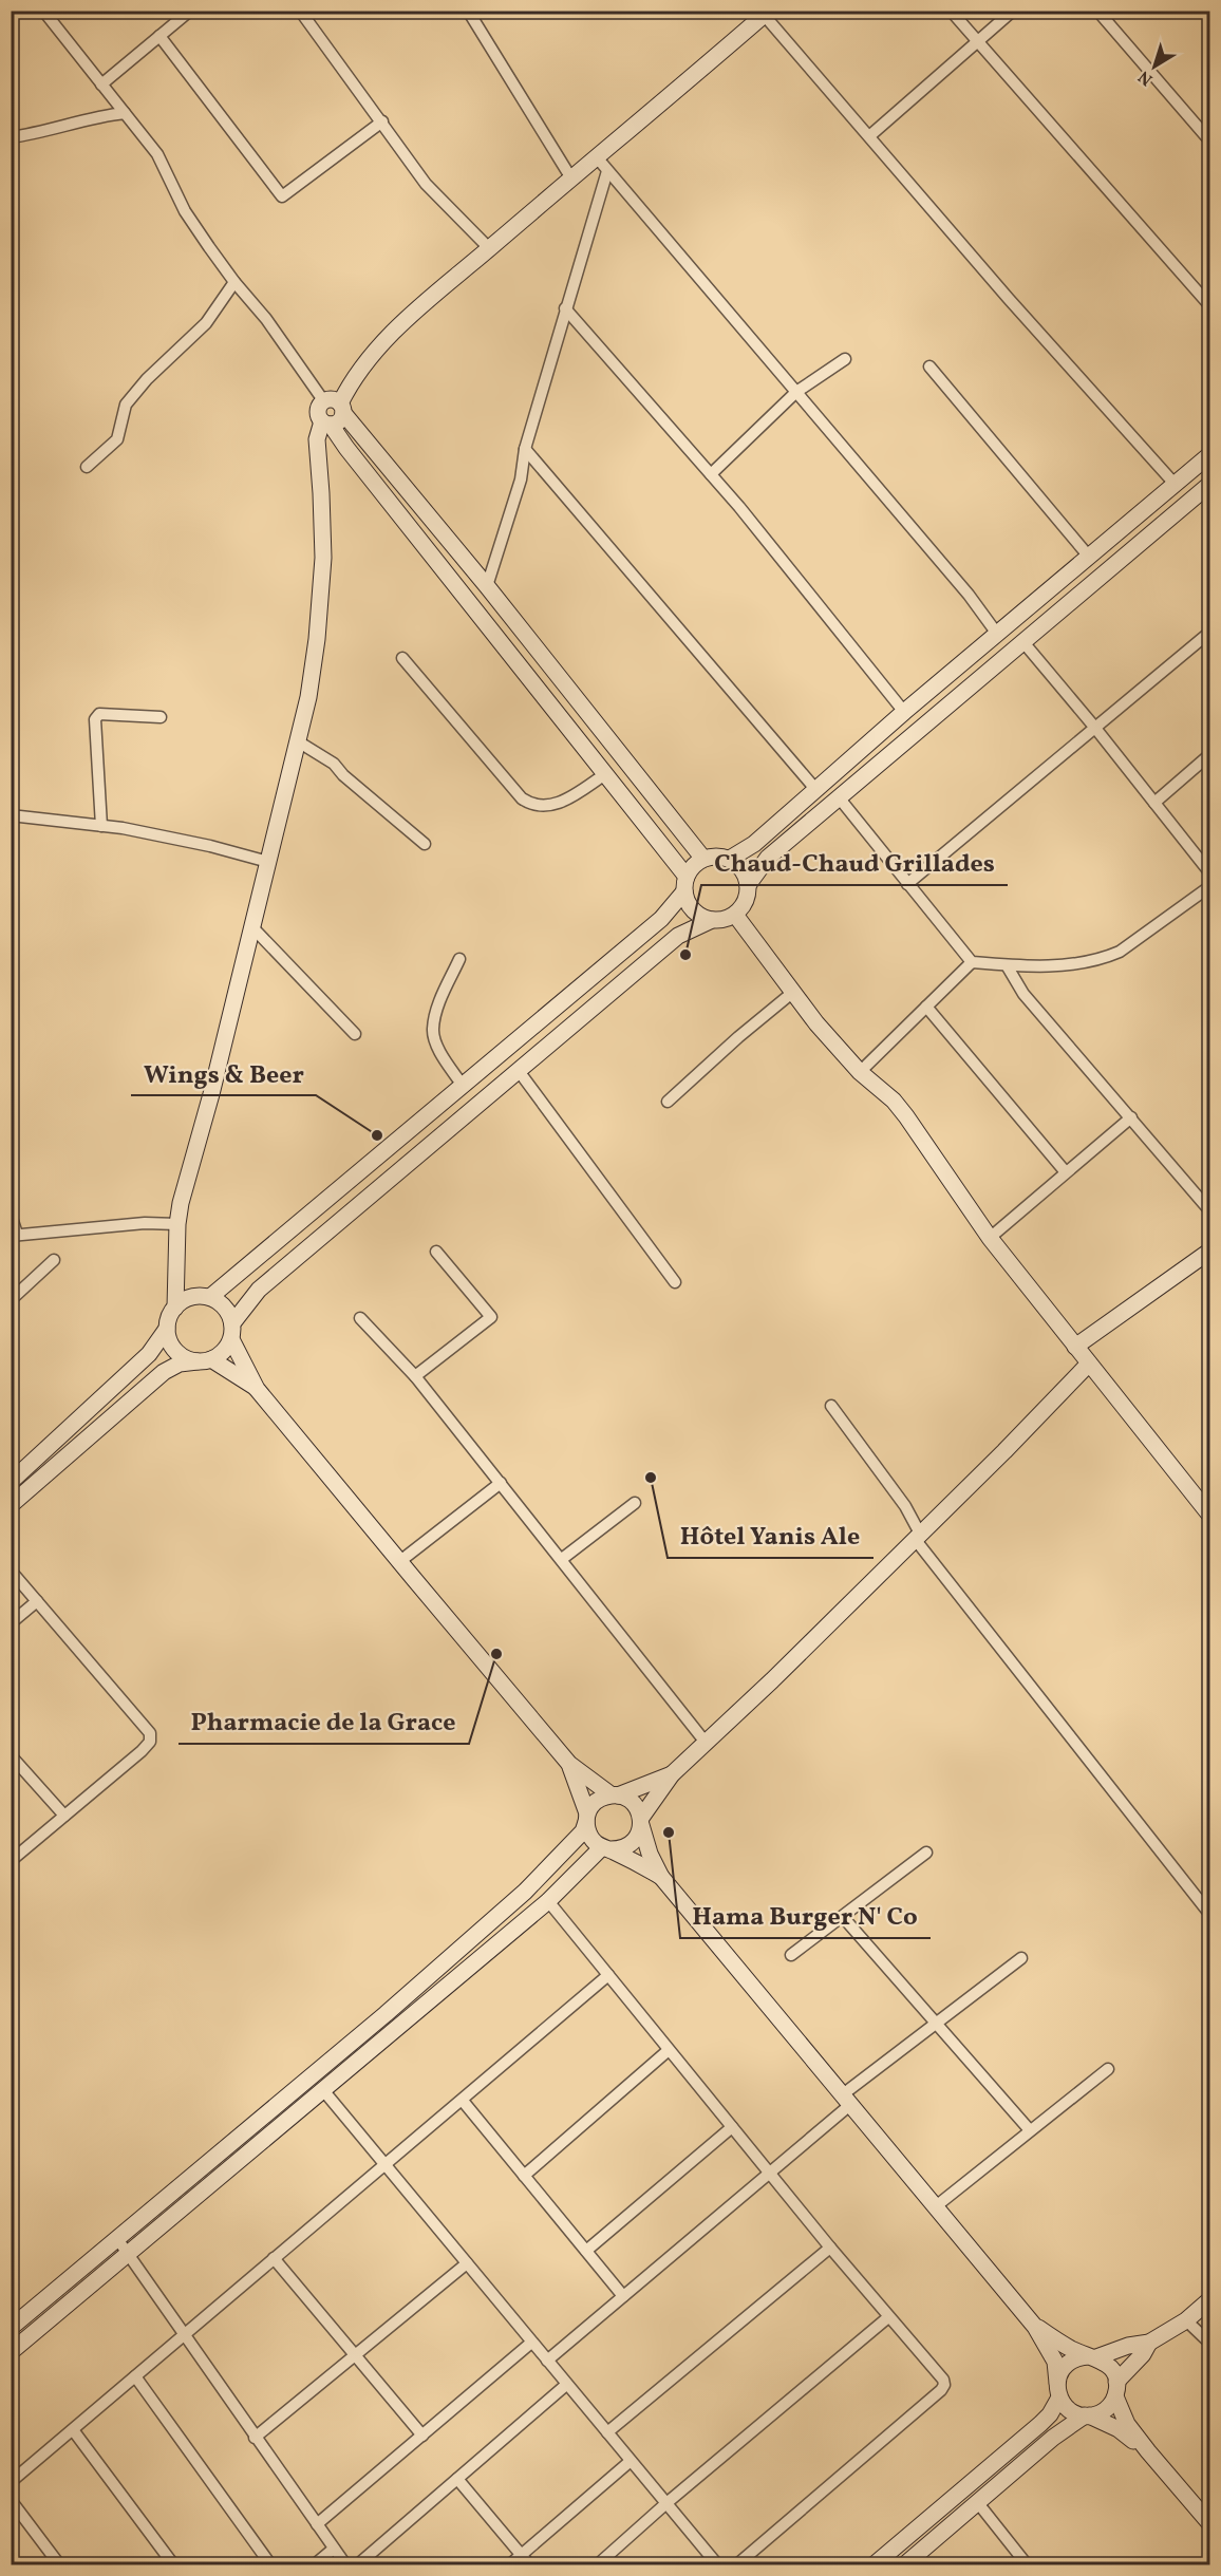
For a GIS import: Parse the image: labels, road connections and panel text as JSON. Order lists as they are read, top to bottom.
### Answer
{
  "places": [
    "Chaud-Chaud Grillades",
    "Wings & Beer",
    "Hôtel Yanis Ale",
    "Pharmacie de la Grace",
    "Hama Burger N' Co"
  ],
  "north": "bottom left"
}
